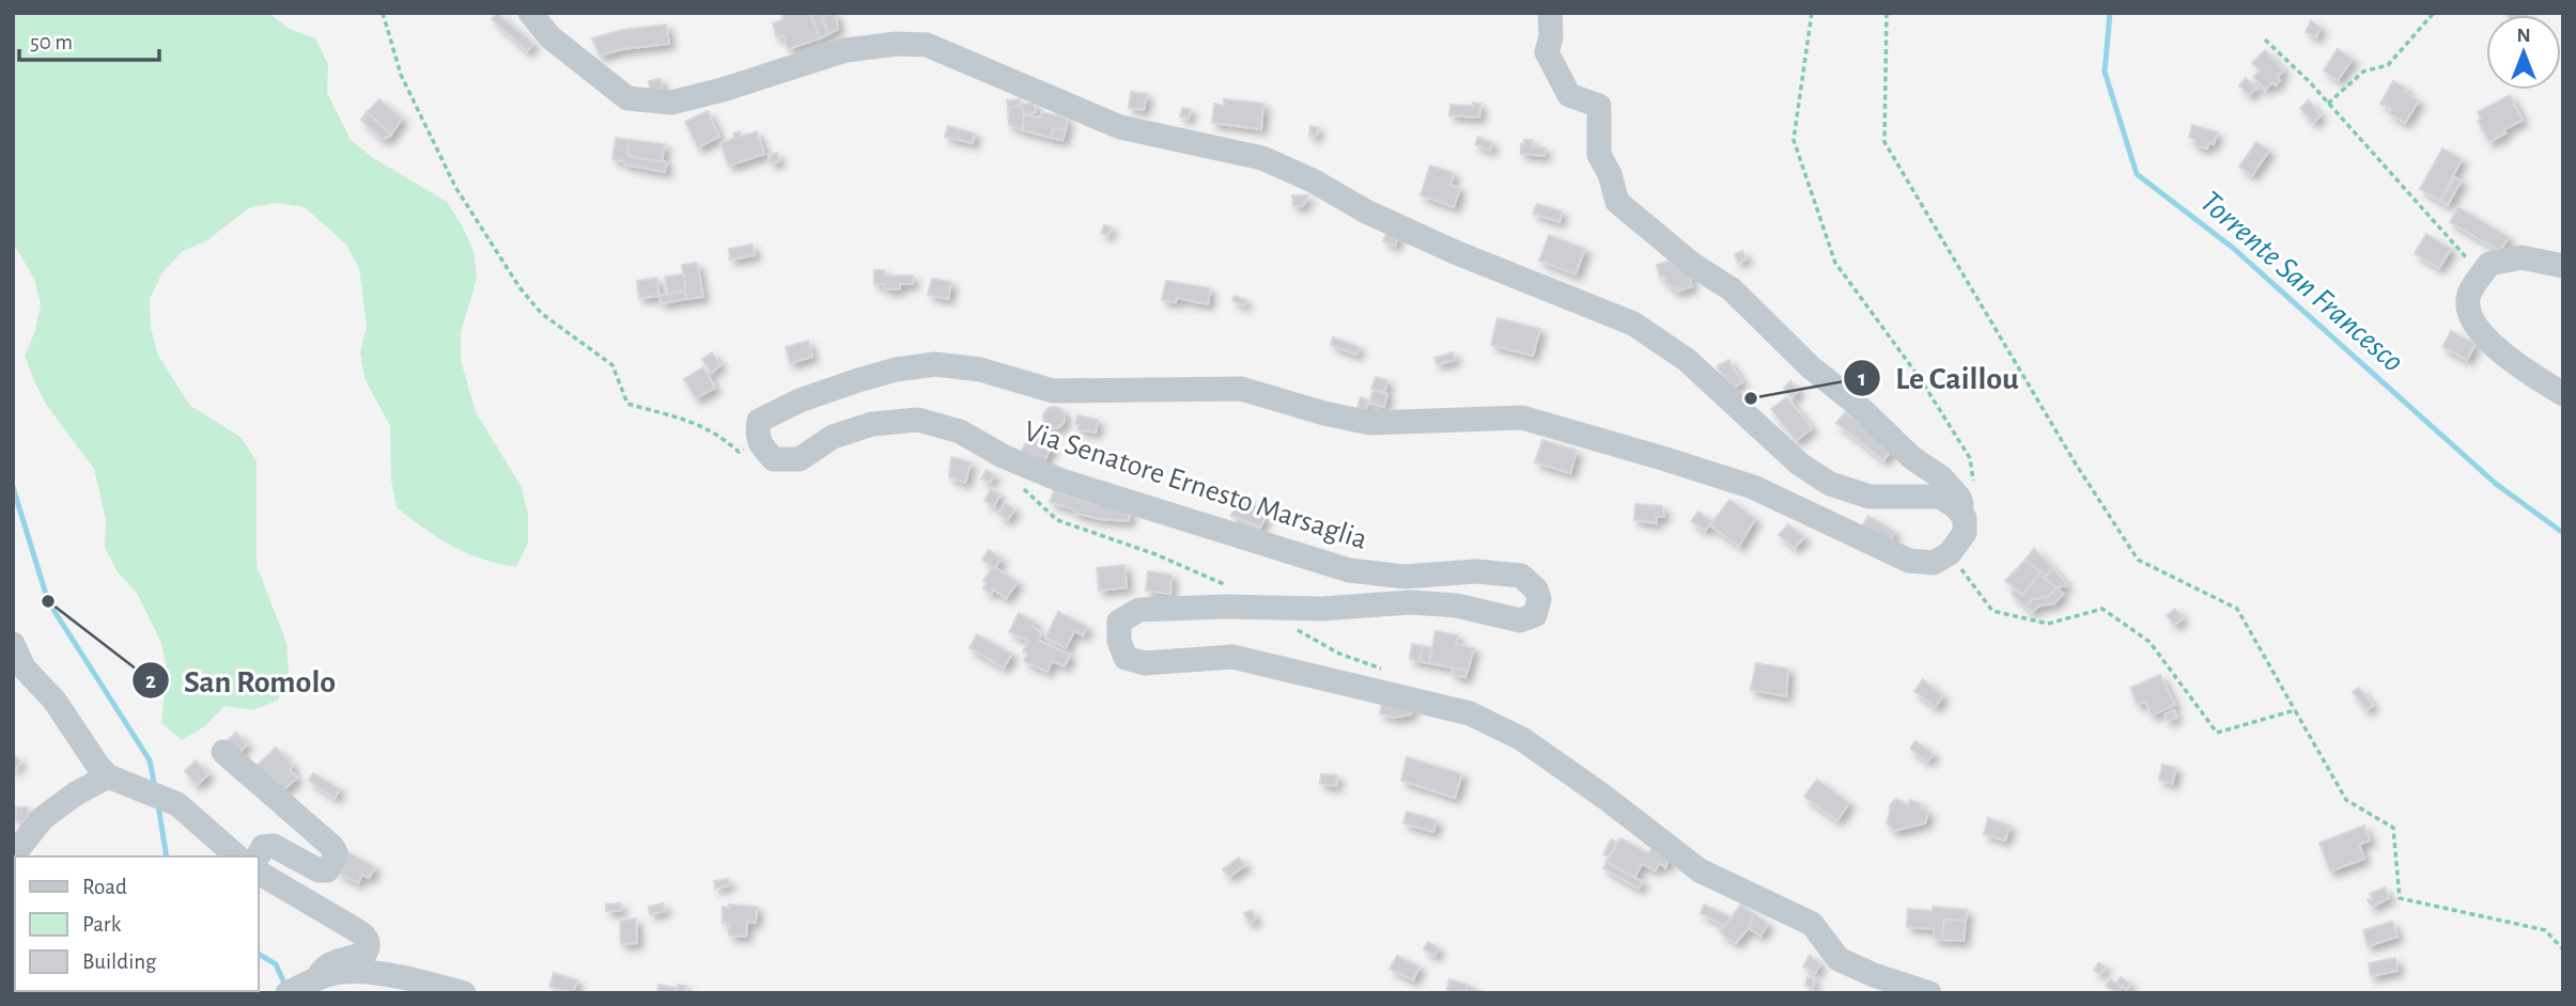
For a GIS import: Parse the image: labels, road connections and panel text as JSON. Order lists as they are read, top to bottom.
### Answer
{
  "streets": {
    "street": ["Via Senatore Ernesto Marsaglia"]
  },
  "water": ["Torrente San Francesco"],
  "places": ["Le Caillou", "San Romolo"],
  "legend": ["Road", "Park", "Building"],
  "scale_bar": "50 m",
  "north": "top"
}
